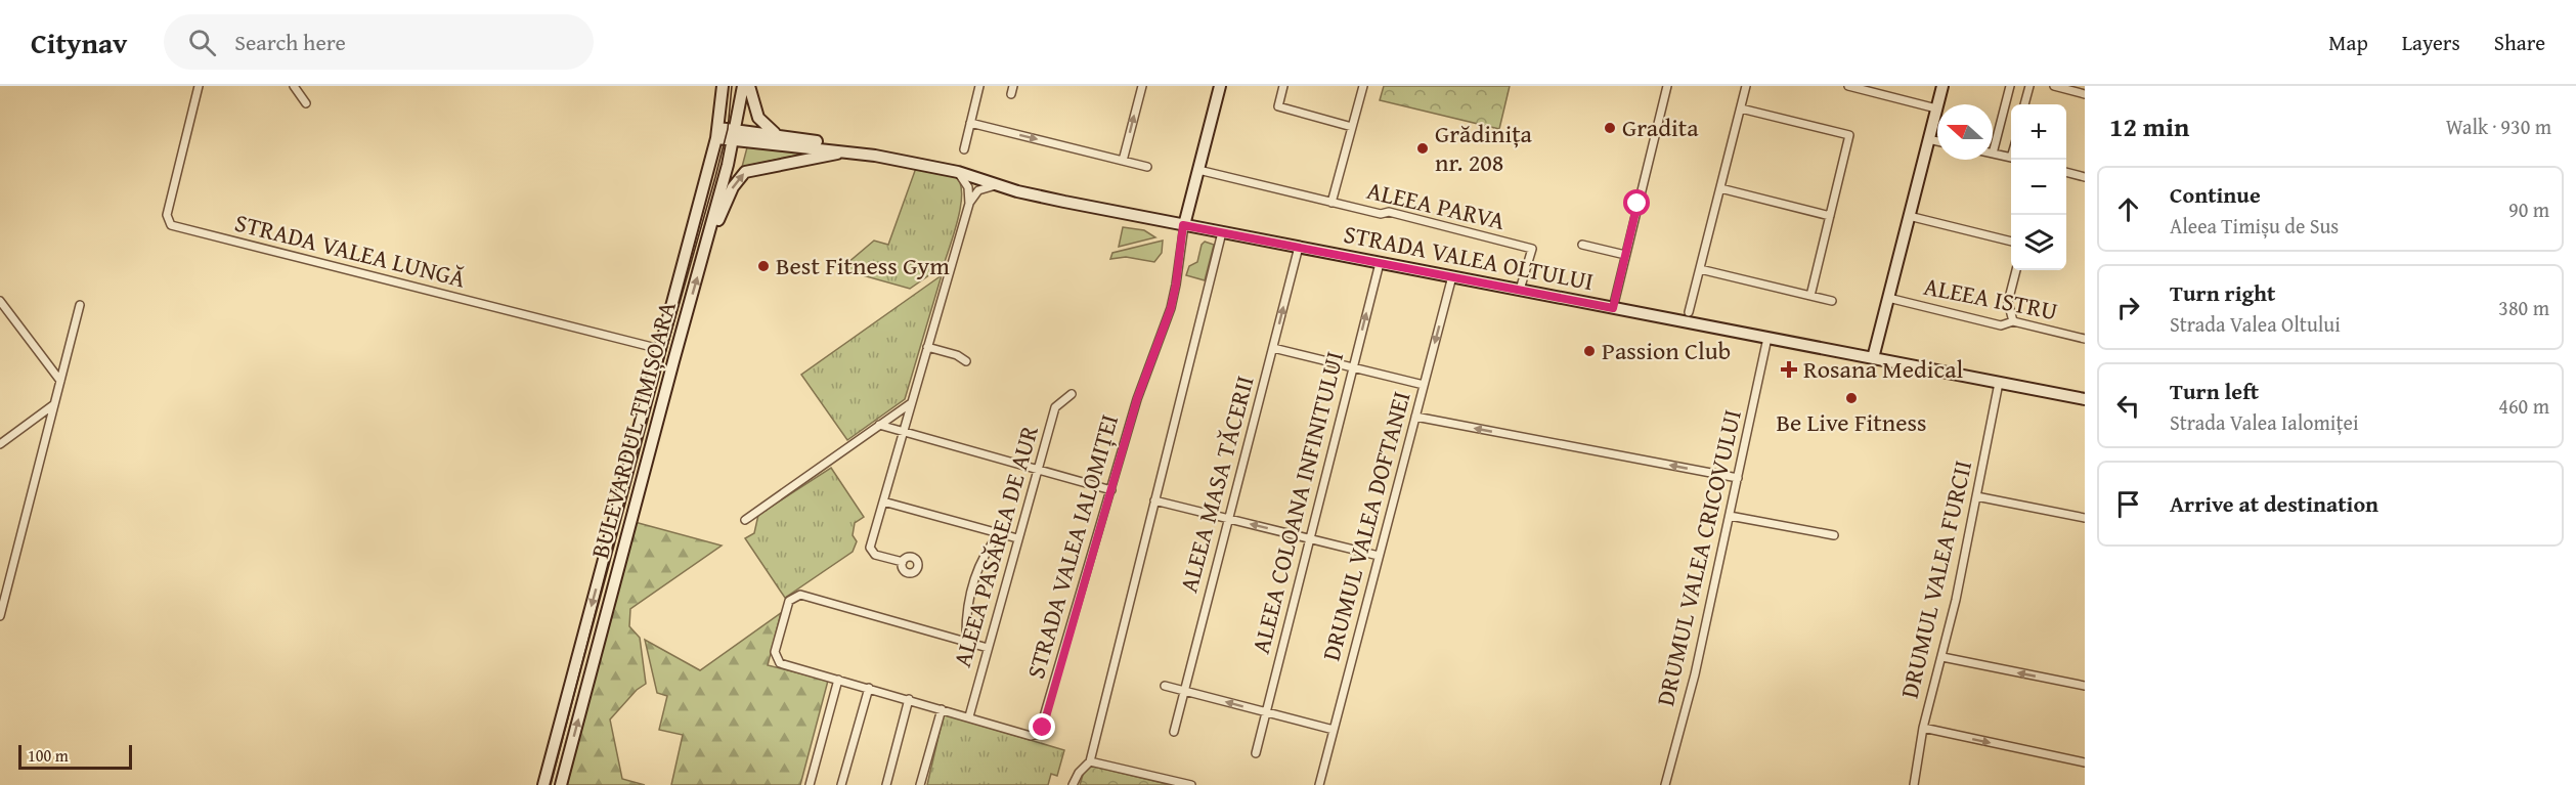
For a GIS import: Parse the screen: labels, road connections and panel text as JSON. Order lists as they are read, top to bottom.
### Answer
{
  "streets": {
    "main road": ["STRADA VALEA OLTULUI", "BULEVARDUL TIMIȘOARA", "STRADA VALEA IALOMIȚEI"],
    "street": [
      "ALEEA PARVA",
      "STRADA VALEA LUNGĂ",
      "ALEEA ISTRU",
      "ALEEA MASA TĂCERII",
      "ALEEA COLOANA INFINITULUI",
      "DRUMUL VALEA DOFTANEI",
      "ALEEA PASĂREA DE AUR",
      "DRUMUL VALEA CRICOVULUI",
      "DRUMUL VALEA FURCII"
    ]
  },
  "crossings": [
    ["ALEEA PARVA", "STRADA VALEA OLTULUI"],
    ["ALEEA PARVA", "STRADA VALEA IALOMIȚEI"],
    ["STRADA VALEA LUNGĂ", "BULEVARDUL TIMIȘOARA"],
    ["STRADA VALEA OLTULUI", "BULEVARDUL TIMIȘOARA"],
    ["STRADA VALEA OLTULUI", "ALEEA MASA TĂCERII"],
    ["STRADA VALEA OLTULUI", "ALEEA COLOANA INFINITULUI"],
    ["STRADA VALEA OLTULUI", "DRUMUL VALEA DOFTANEI"],
    ["STRADA VALEA OLTULUI", "STRADA VALEA IALOMIȚEI"],
    ["STRADA VALEA OLTULUI", "DRUMUL VALEA CRICOVULUI"],
    ["STRADA VALEA OLTULUI", "DRUMUL VALEA FURCII"],
    ["ALEEA PASĂREA DE AUR", "STRADA VALEA IALOMIȚEI"]
  ],
  "places": {
    "other": [
      "Gradita",
      "Grădinița nr. 208",
      "Best Fitness Gym",
      "Passion Club",
      "Be Live Fitness"
    ],
    "health": ["Rosana Medical"]
  },
  "scale_bar": "100 m",
  "north": "left",
  "page": {
    "header": "Citynav",
    "search": "Search here",
    "nav": ["Map", "Layers", "Share"],
    "heading": ["12 min", "Walk · 930 m"],
    "map_buttons": ["+", "−"],
    "list": [
      ["Continue", "Aleea Timișu de Sus", "90 m"],
      ["Turn right", "Strada Valea Oltului", "380 m"],
      ["Turn left", "Strada Valea Ialomiței", "460 m"],
      "Arrive at destination"
    ],
    "scale": "100 m"
  }
}
